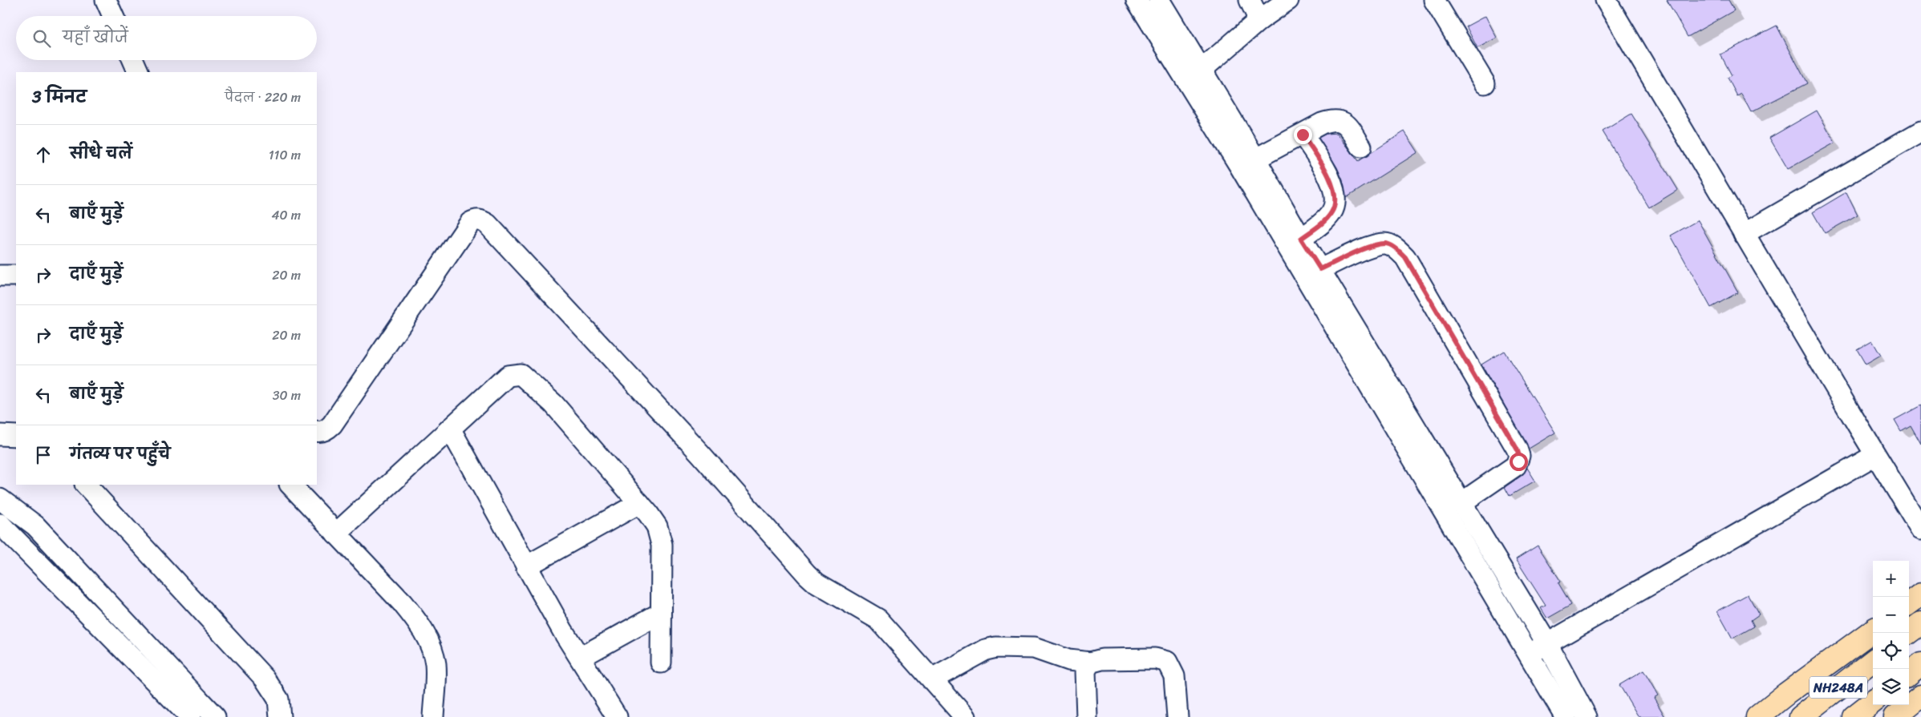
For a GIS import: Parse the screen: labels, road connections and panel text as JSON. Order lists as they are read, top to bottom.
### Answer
{
  "streets": {
    "main road": ["NH248A"]
  },
  "page": {
    "search": "यहाँ खोजें",
    "heading": ["3 मिनट", "पैदल · 220 m"],
    "list": [
      ["सीधे चलें", "110 m"],
      ["बाएँ मुड़ें", "40 m"],
      ["दाएँ मुड़ें", "20 m"],
      ["दाएँ मुड़ें", "20 m"],
      ["बाएँ मुड़ें", "30 m"],
      "गंतव्य पर पहुँचे"
    ],
    "map_buttons": ["+", "−"]
  }
}
